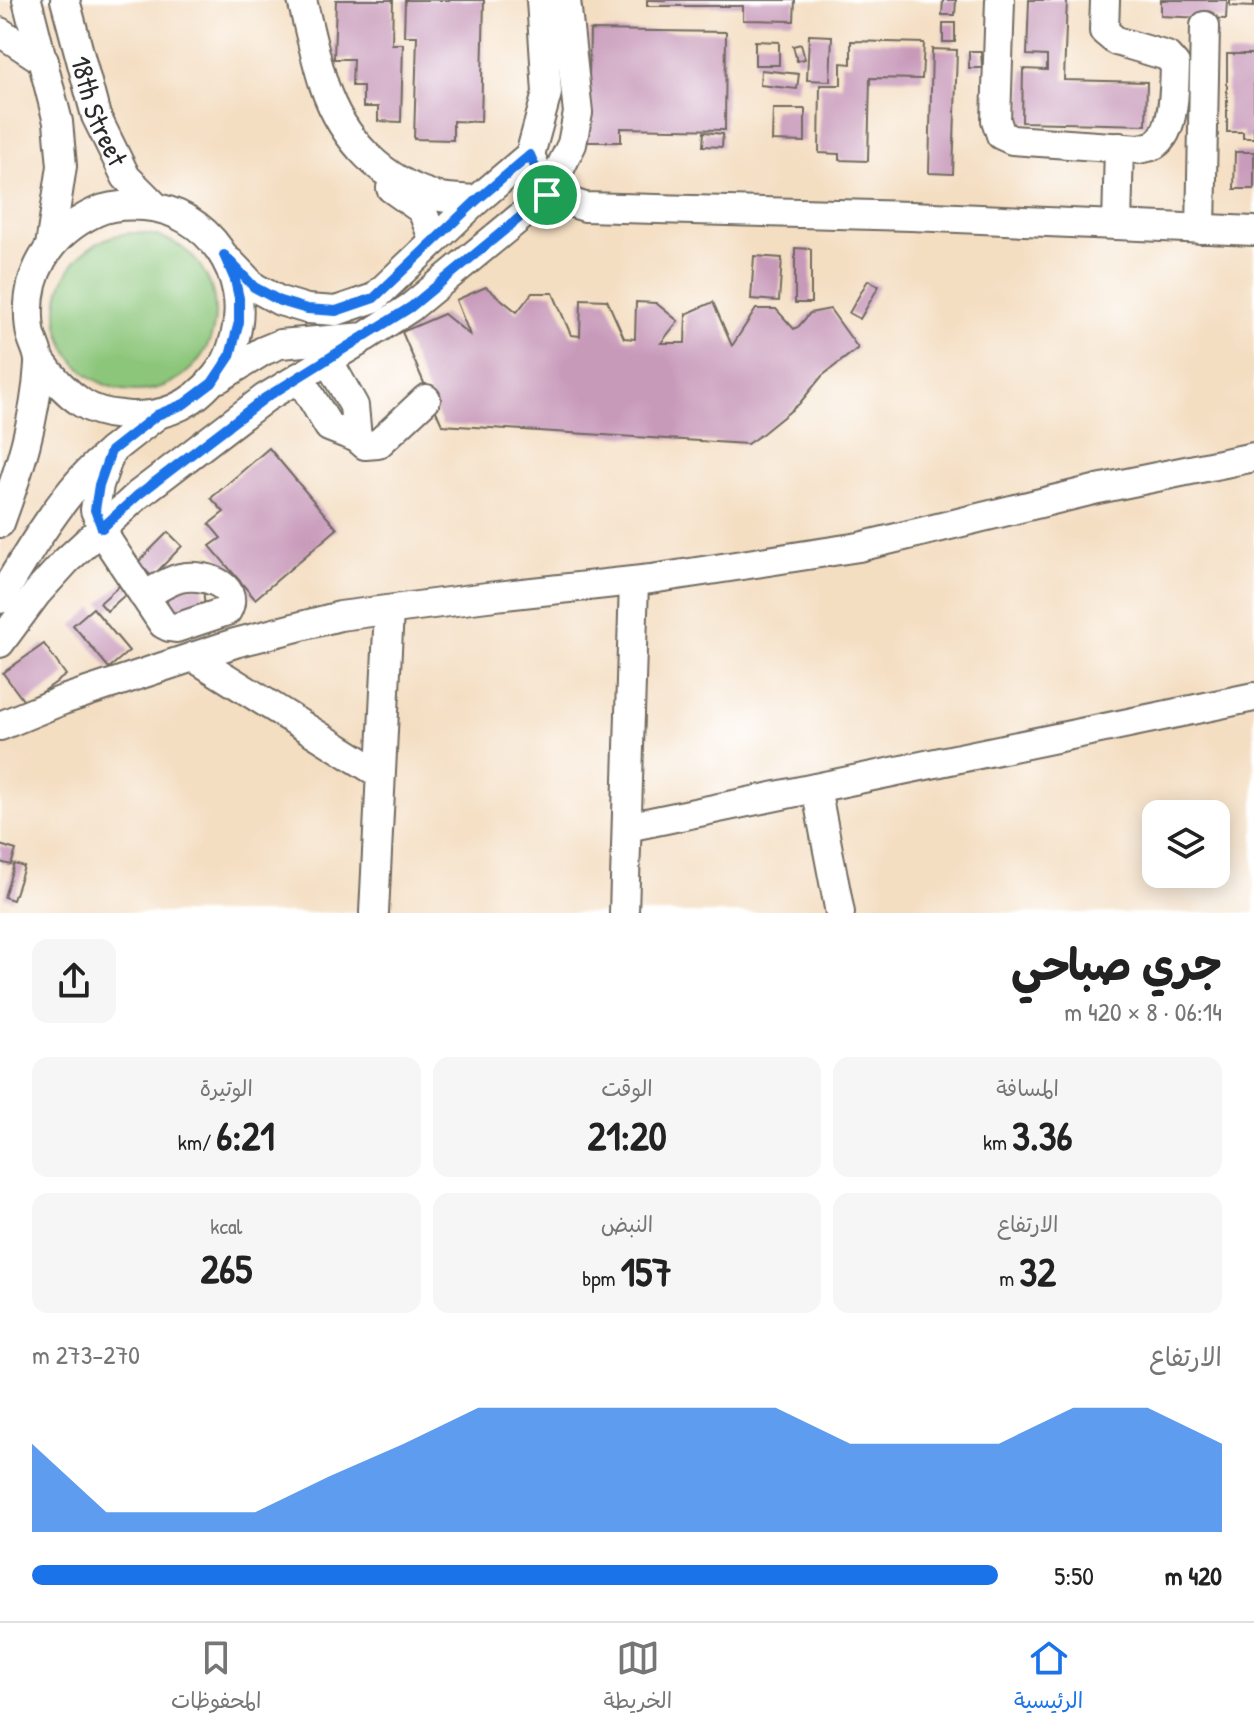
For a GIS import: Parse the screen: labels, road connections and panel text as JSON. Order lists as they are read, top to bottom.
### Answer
{
  "streets": {
    "street": ["18th Street"]
  },
  "page": {
    "heading": ["جري صباحي", "06:14 · 8 × 420 m"],
    "stats": [
      ["المسافة", "3.36 km"],
      ["الوقت", "21:20"],
      ["الوتيرة", "6:21 /km"],
      ["الارتفاع", "32 m"],
      ["النبض", "157 bpm"],
      ["kcal", "265"]
    ],
    "chart": ["الارتفاع", "270–273 m"],
    "list": [
      {
        "name": "420 m",
        "note": "5:50"
      }
    ],
    "tabs": ["الرئيسية", "الخريطة", "المحفوظات"]
  }
}
